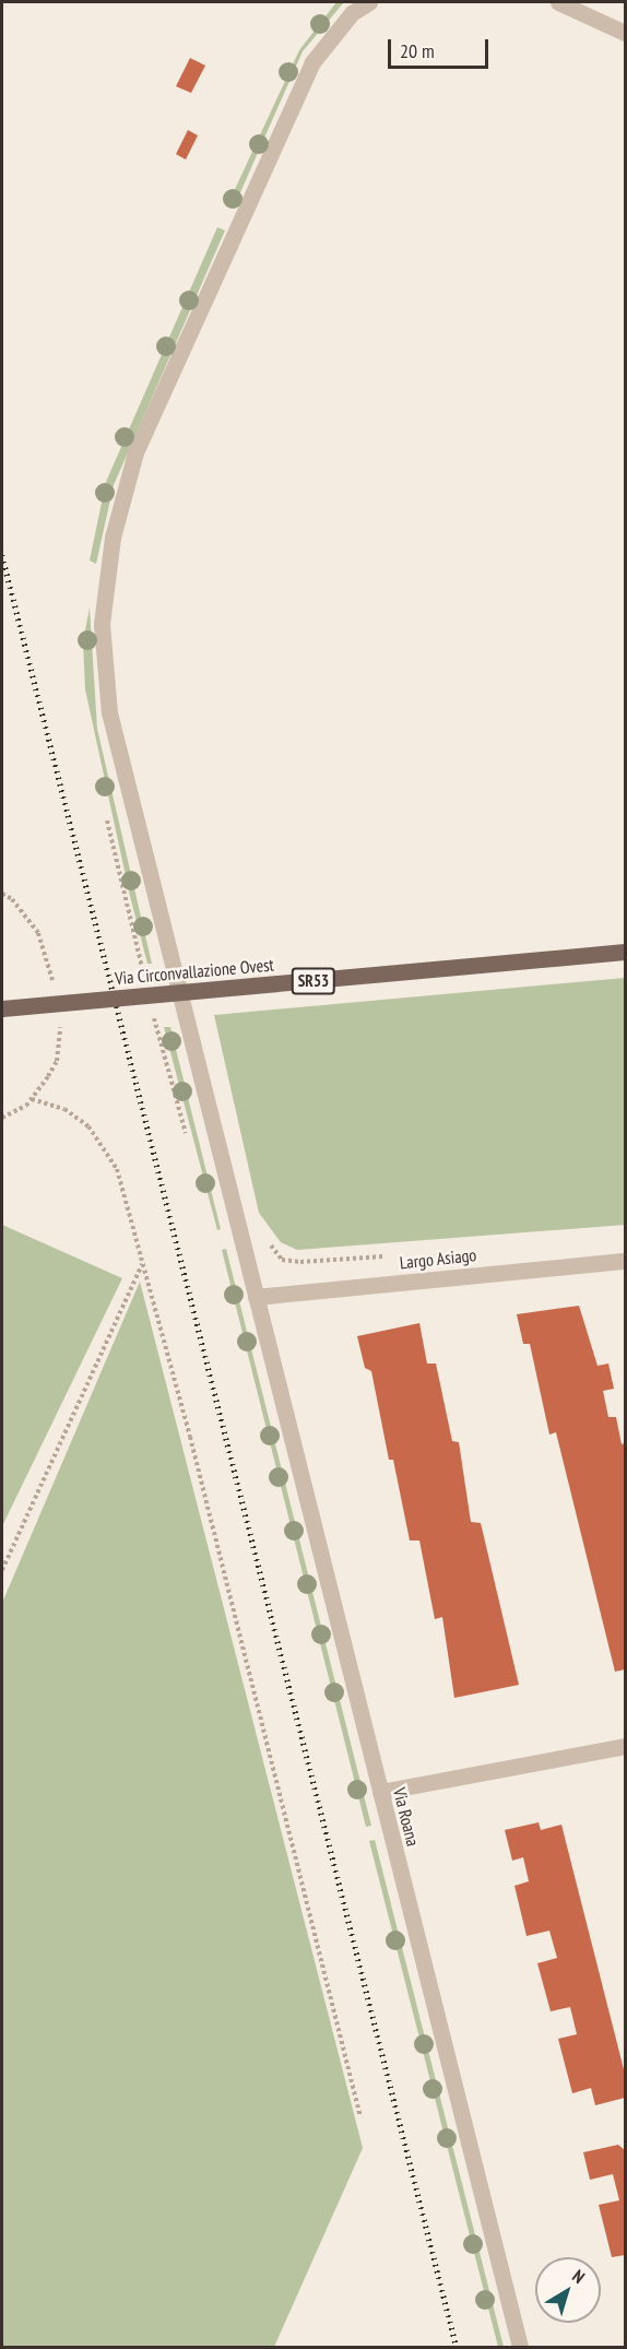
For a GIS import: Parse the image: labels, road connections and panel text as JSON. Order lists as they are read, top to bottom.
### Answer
{
  "streets": {
    "main road": ["Via Circonvallazione Ovest", "SR53"],
    "street": ["Largo Asiago", "Via Roana"]
  },
  "crossings": [
    ["Largo Asiago", "Via Roana"]
  ],
  "scale_bar": "20 m",
  "north": "top right"
}
